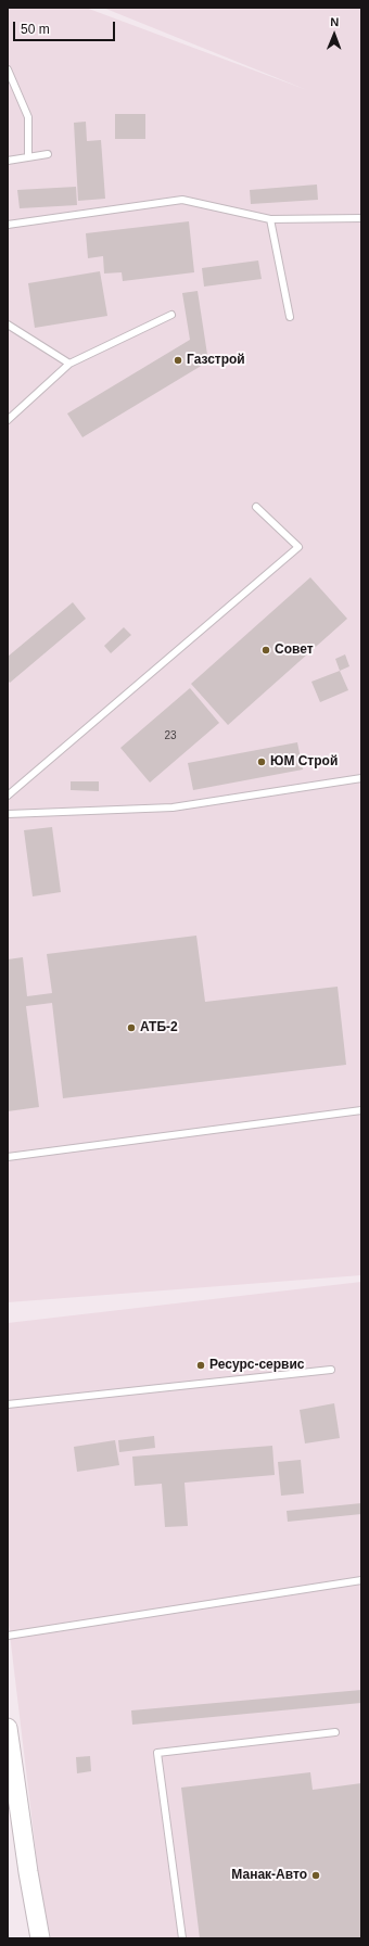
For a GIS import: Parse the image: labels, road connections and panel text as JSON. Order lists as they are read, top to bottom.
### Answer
{
  "places": [
    "Газстрой",
    "Совет",
    "ЮМ Строй",
    "АТБ-2",
    "Ресурс-сервис",
    "Манак-Авто"
  ],
  "house_numbers": ["23"],
  "scale_bar": "50 m",
  "north": "top"
}
